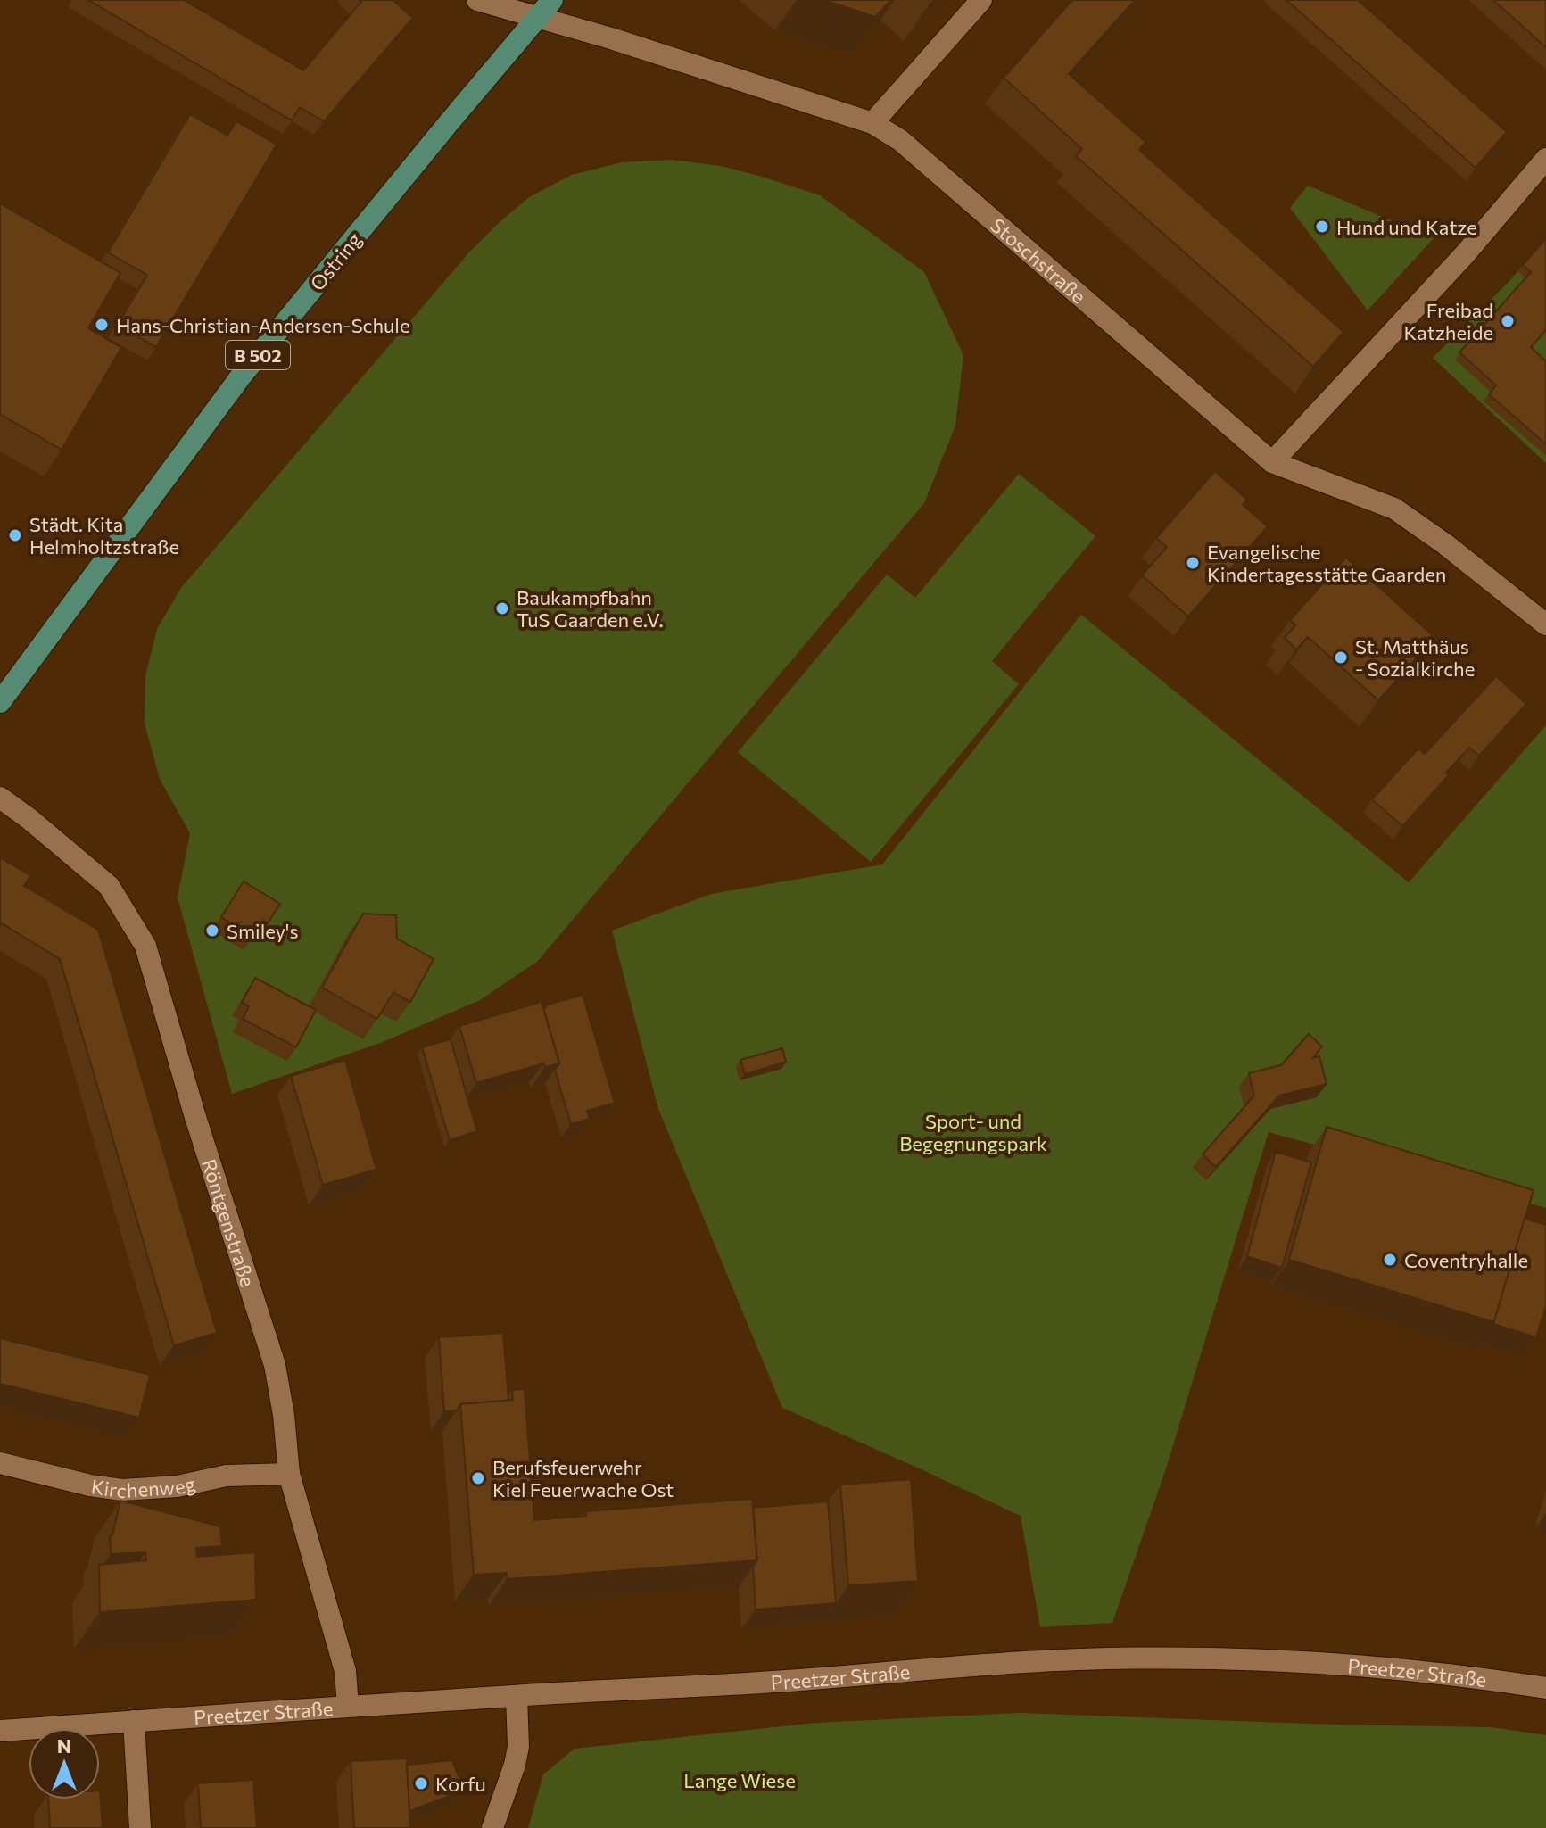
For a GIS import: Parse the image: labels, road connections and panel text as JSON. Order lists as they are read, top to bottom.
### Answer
{
  "streets": {
    "main road": ["Ostring", "B 502"],
    "street": [
      "Stoschstraße",
      "Röntgenstraße",
      "Kirchenweg",
      "Preetzer Straße"
    ]
  },
  "crossings": [
    ["Stoschstraße", "Ostring"],
    ["Röntgenstraße", "Kirchenweg"],
    ["Röntgenstraße", "Preetzer Straße"]
  ],
  "parks": ["Sport- und Begegnungspark", "Lange Wiese"],
  "places": [
    "Hund und Katze",
    "Freibad Katzheide",
    "Hans-Christian-Andersen-Schule",
    "Städt. Kita Helmholtzstraße",
    "Evangelische Kindertagesstätte Gaarden",
    "Baukampfbahn TuS Gaarden e.V.",
    "St. Matthäus - Sozialkirche",
    "Smiley's",
    "Coventryhalle",
    "Berufsfeuerwehr Kiel Feuerwache Ost",
    "Korfu"
  ],
  "north": "top"
}
